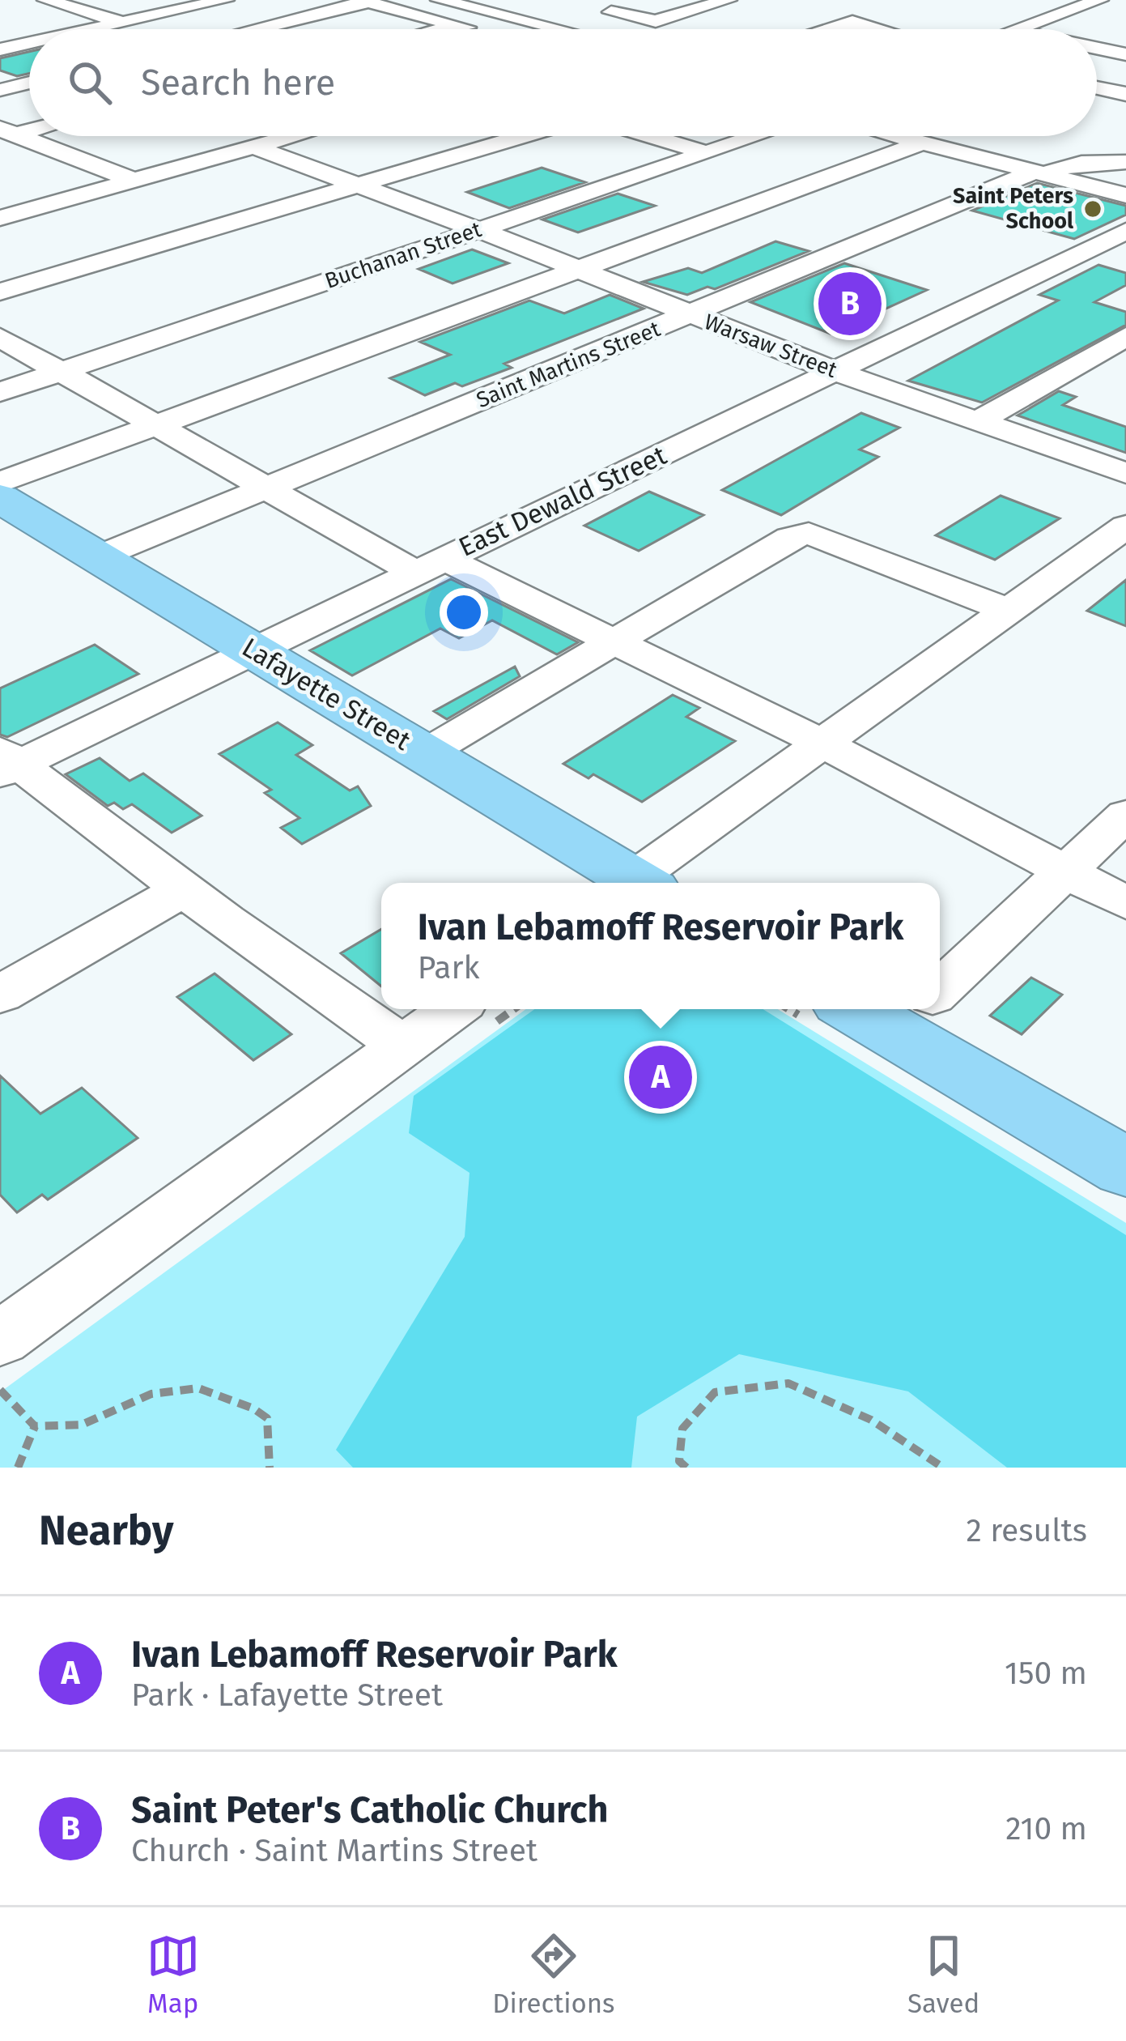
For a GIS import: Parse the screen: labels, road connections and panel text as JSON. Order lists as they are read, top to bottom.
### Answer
{
  "streets": {
    "highway": ["Lafayette Street"],
    "street": [
      "Buchanan Street",
      "Warsaw Street",
      "Saint Martins Street",
      "East Dewald Street"
    ]
  },
  "crossings": [
    ["Buchanan Street", "Warsaw Street"],
    ["Warsaw Street", "Saint Martins Street"],
    ["Warsaw Street", "East Dewald Street"],
    ["Saint Martins Street", "Lafayette Street"],
    ["East Dewald Street", "Lafayette Street"]
  ],
  "places": ["Saint Peters School"],
  "page": {
    "search": "Search here",
    "pins": ["B", "A"],
    "popup": ["Ivan Lebamoff Reservoir Park", "Park"],
    "heading": ["Nearby", "2 results"],
    "list": [
      {
        "mark": "A",
        "name": "Ivan Lebamoff Reservoir Park",
        "note": "Park · Lafayette Street",
        "value": "150 m"
      },
      {
        "mark": "B",
        "name": "Saint Peter's Catholic Church",
        "note": "Church · Saint Martins Street",
        "value": "210 m"
      }
    ],
    "nav": ["Map", "Directions", "Saved"]
  }
}
